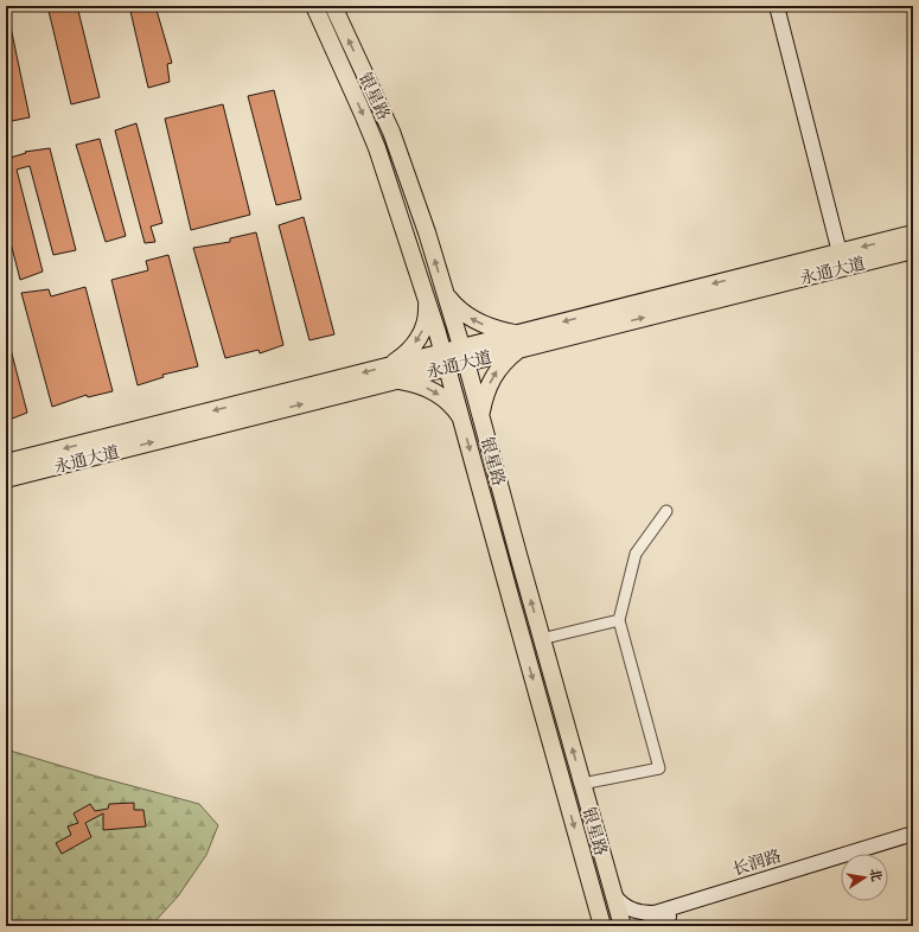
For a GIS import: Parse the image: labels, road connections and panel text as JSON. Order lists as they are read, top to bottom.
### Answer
{
  "streets": {
    "main road": ["银星路", "永通大道", "长润路"]
  },
  "crossings": [
    ["银星路", "永通大道"],
    ["银星路", "长润路"]
  ],
  "north": "right"
}
